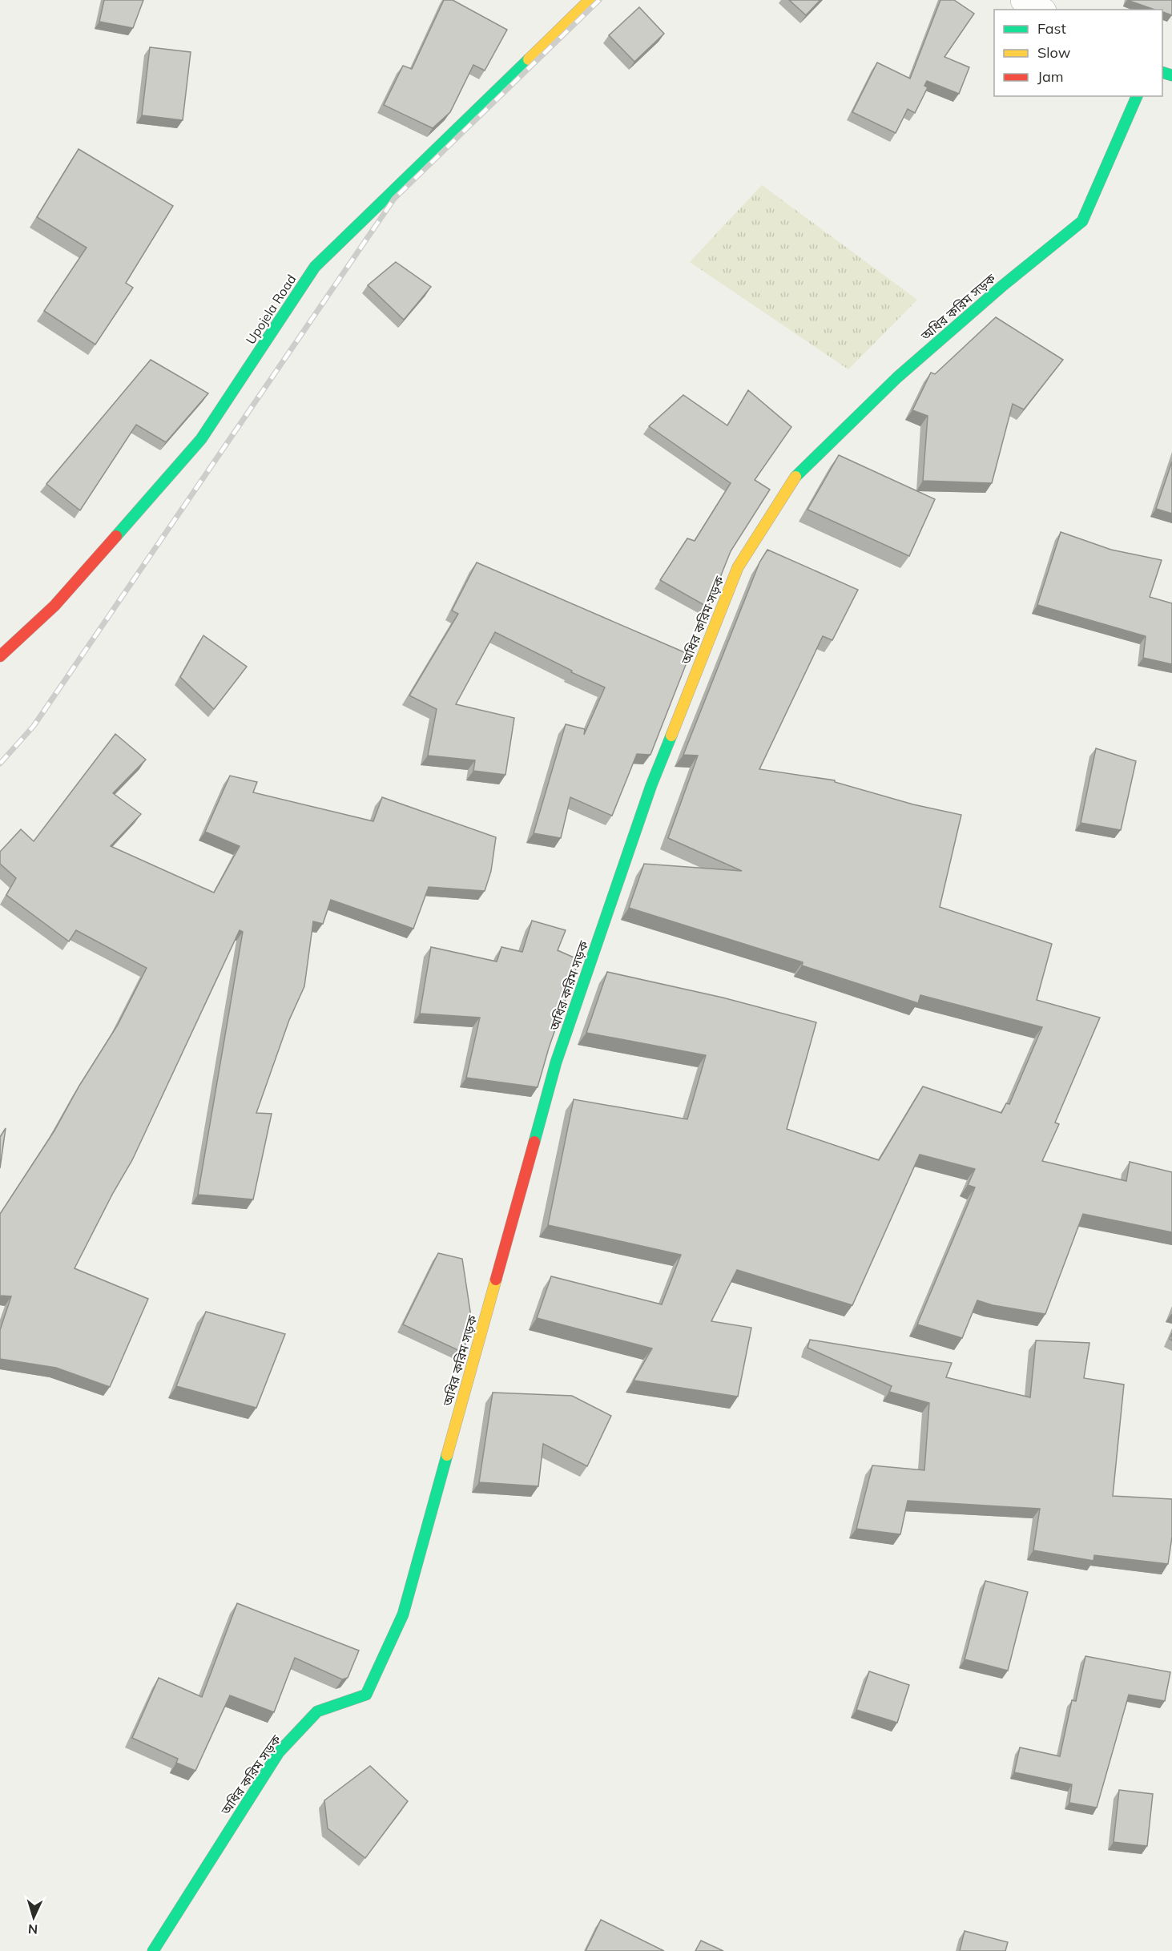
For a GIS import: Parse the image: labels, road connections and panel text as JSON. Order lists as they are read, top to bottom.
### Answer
{
  "streets": {
    "main road": ["অধির করিম সড়ক", "Upojela Road"]
  },
  "legend": ["Fast", "Slow", "Jam"],
  "north": "bottom"
}
